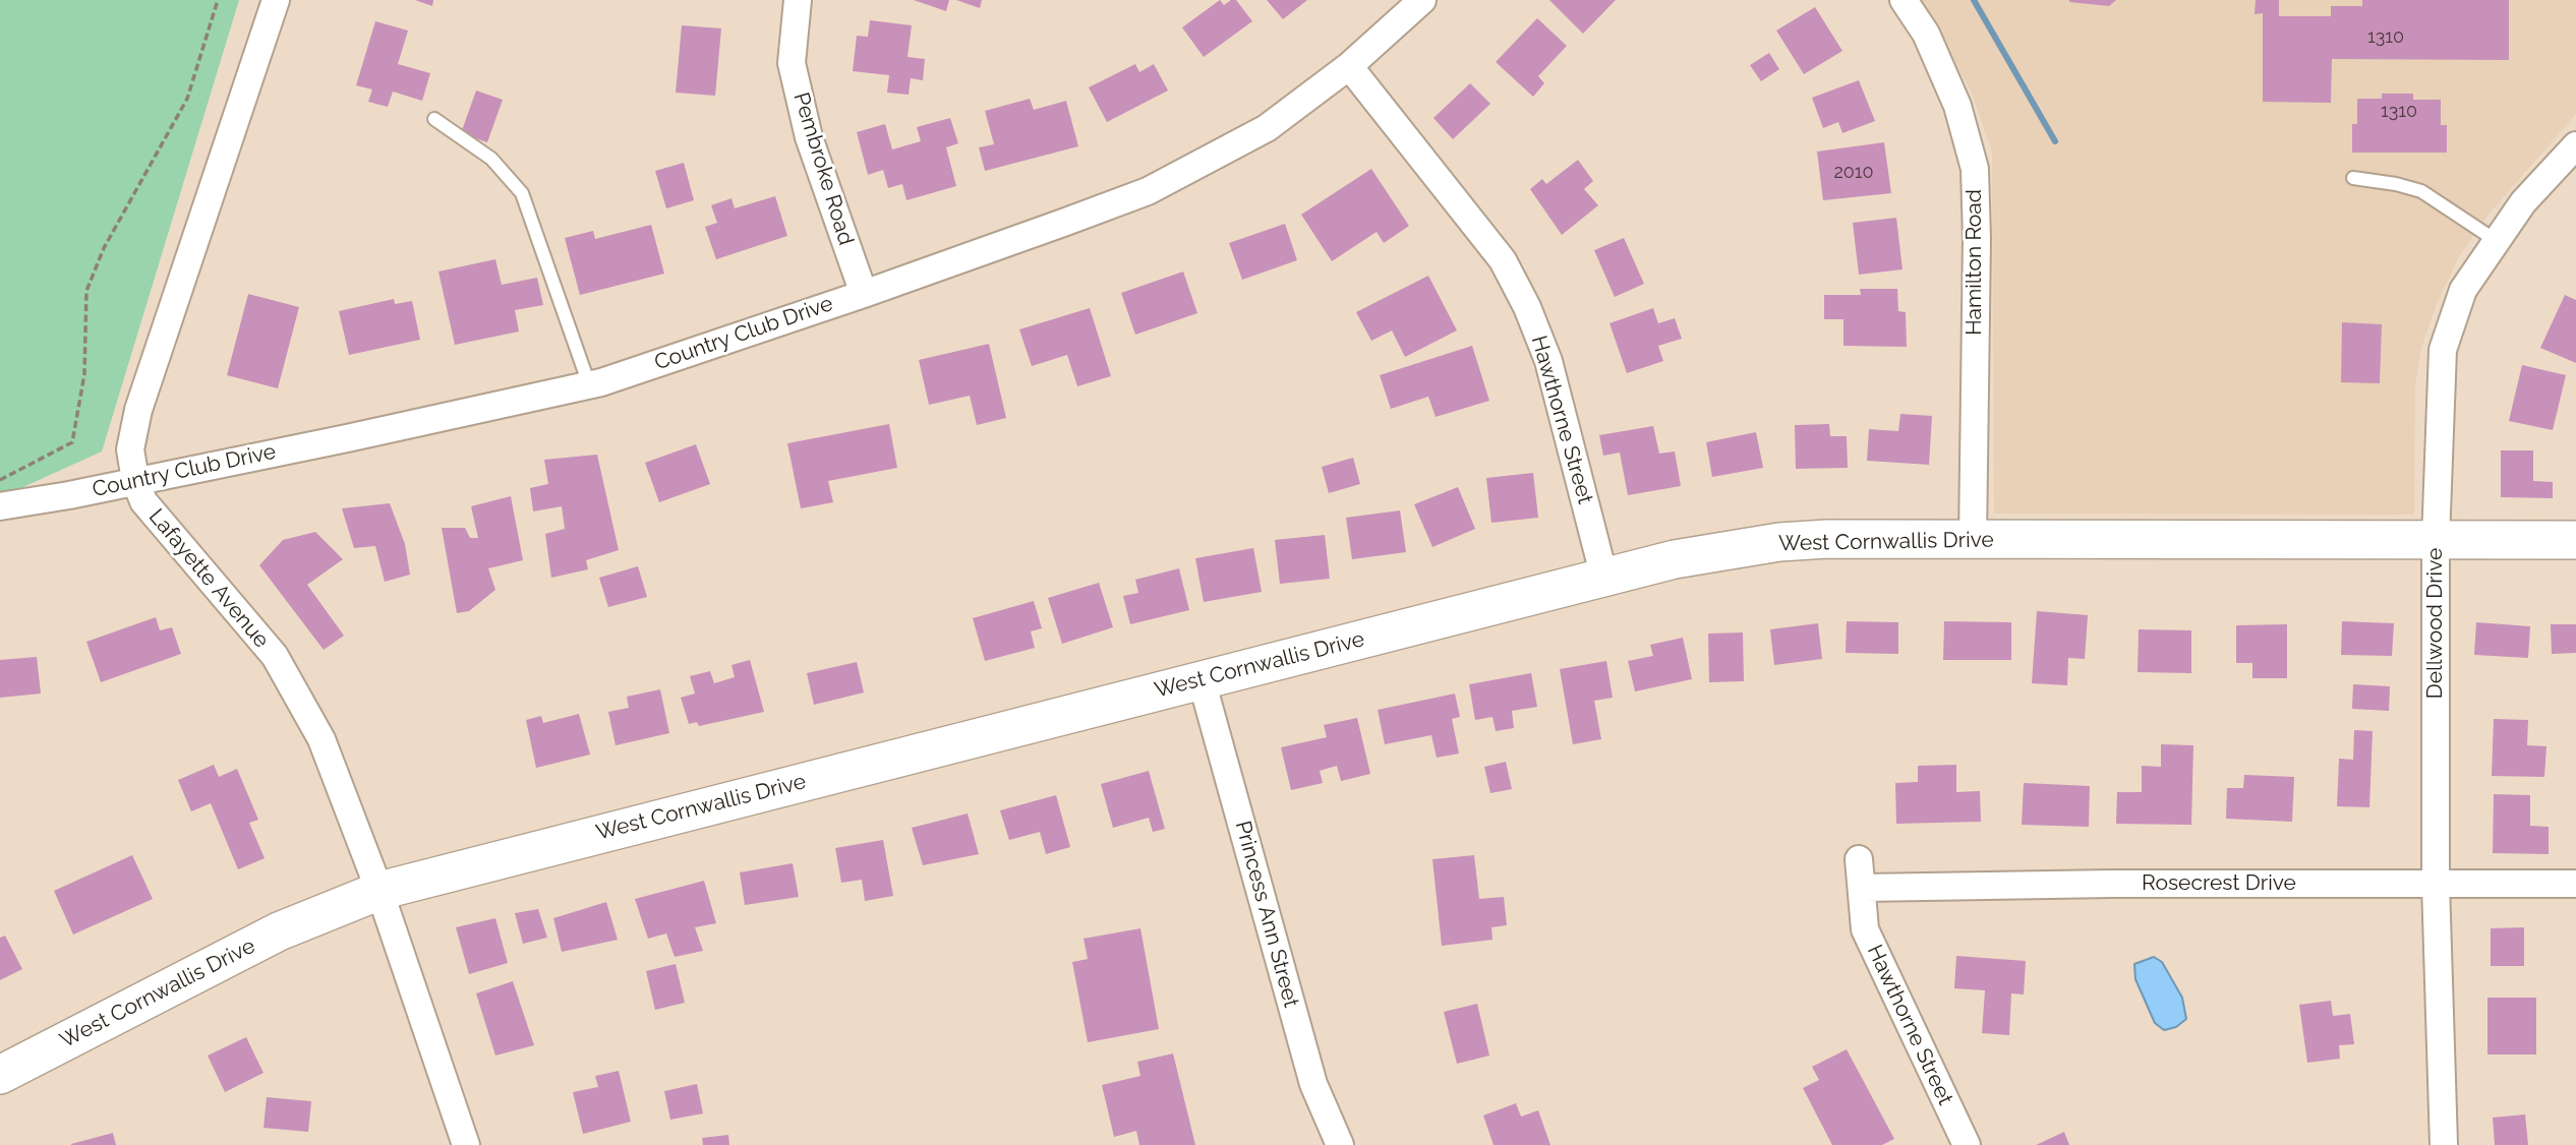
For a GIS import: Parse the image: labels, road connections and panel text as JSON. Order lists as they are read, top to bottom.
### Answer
{
  "streets": {
    "street": [
      "Pembroke Road",
      "Hamilton Road",
      "Country Club Drive",
      "Hawthorne Street",
      "West Cornwallis Drive",
      "Lafayette Avenue",
      "Dellwood Drive",
      "Rosecrest Drive",
      "Princess Ann Street"
    ]
  },
  "crossings": [
    ["Pembroke Road", "Country Club Drive"],
    ["Hamilton Road", "West Cornwallis Drive"],
    ["Country Club Drive", "Hawthorne Street"],
    ["Country Club Drive", "Lafayette Avenue"],
    ["Hawthorne Street", "West Cornwallis Drive"],
    ["Hawthorne Street", "Rosecrest Drive"],
    ["West Cornwallis Drive", "Lafayette Avenue"],
    ["West Cornwallis Drive", "Dellwood Drive"],
    ["West Cornwallis Drive", "Princess Ann Street"],
    ["Dellwood Drive", "Rosecrest Drive"]
  ],
  "house_numbers": ["1310", "1310", "2010"]
}
